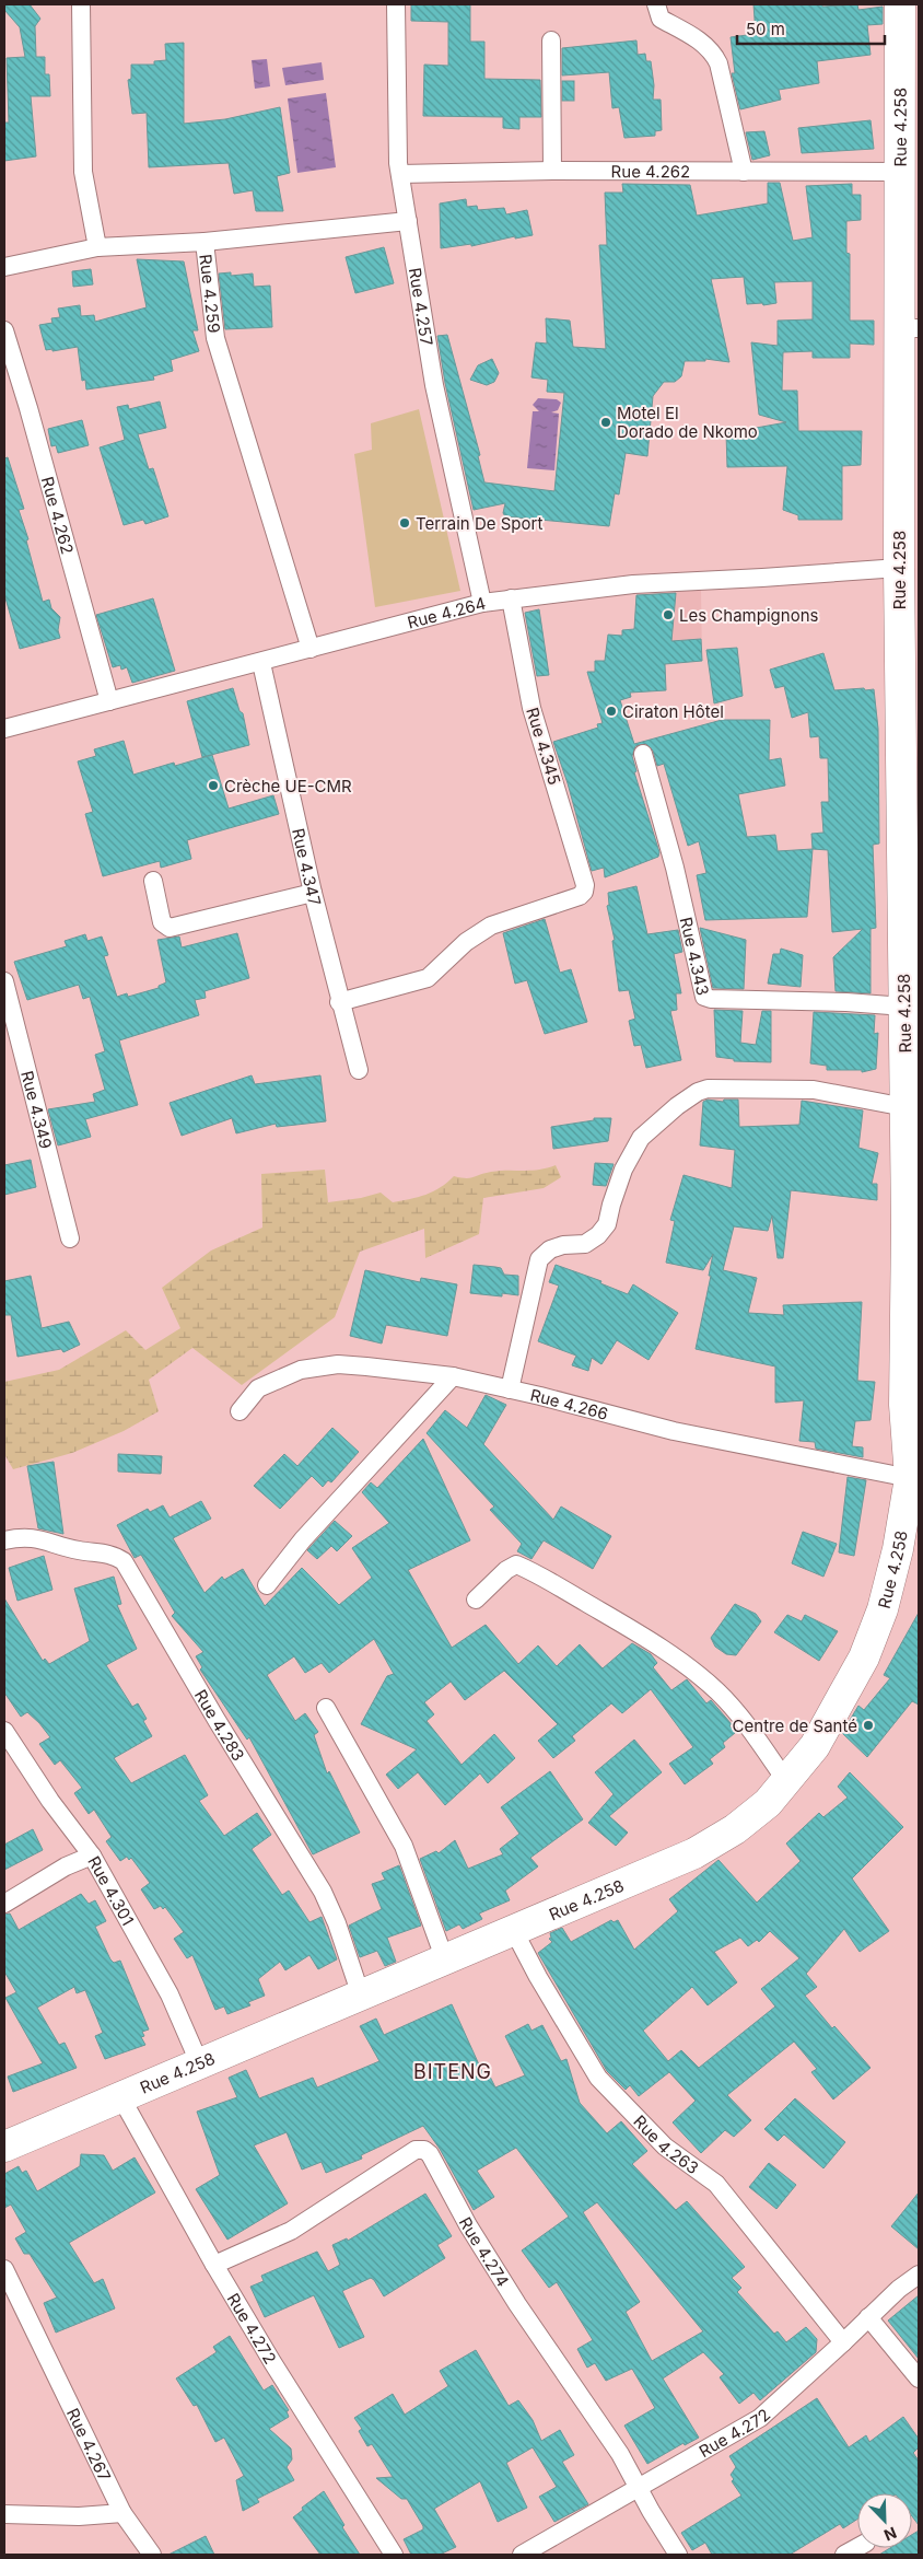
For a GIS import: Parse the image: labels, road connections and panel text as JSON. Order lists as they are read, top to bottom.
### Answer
{
  "streets": {
    "highway": ["Rue 4.258"],
    "street": [
      "Rue 4.262",
      "Rue 4.259",
      "Rue 4.257",
      "Rue 4.264",
      "Rue 4.345",
      "Rue 4.347",
      "Rue 4.343",
      "Rue 4.349",
      "Rue 4.266",
      "Rue 4.283",
      "Rue 4.301",
      "Rue 4.263",
      "Rue 4.274",
      "Rue 4.272",
      "Rue 4.267"
    ]
  },
  "crossings": [
    ["Rue 4.258", "Rue 4.262"],
    ["Rue 4.258", "Rue 4.264"],
    ["Rue 4.258", "Rue 4.343"],
    ["Rue 4.258", "Rue 4.266"],
    ["Rue 4.258", "Rue 4.283"],
    ["Rue 4.258", "Rue 4.301"],
    ["Rue 4.258", "Rue 4.263"],
    ["Rue 4.258", "Rue 4.272"],
    ["Rue 4.262", "Rue 4.257"],
    ["Rue 4.262", "Rue 4.264"],
    ["Rue 4.259", "Rue 4.264"],
    ["Rue 4.257", "Rue 4.264"],
    ["Rue 4.264", "Rue 4.345"],
    ["Rue 4.264", "Rue 4.347"],
    ["Rue 4.345", "Rue 4.347"],
    ["Rue 4.263", "Rue 4.272"],
    ["Rue 4.274", "Rue 4.272"]
  ],
  "districts": ["BITENG"],
  "places": [
    "Motel El Dorado de Nkomo",
    "Terrain De Sport",
    "Les Champignons",
    "Ciraton Hôtel",
    "Crèche UE-CMR",
    "Centre de Santé"
  ],
  "scale_bar": "50 m",
  "north": "bottom right"
}
